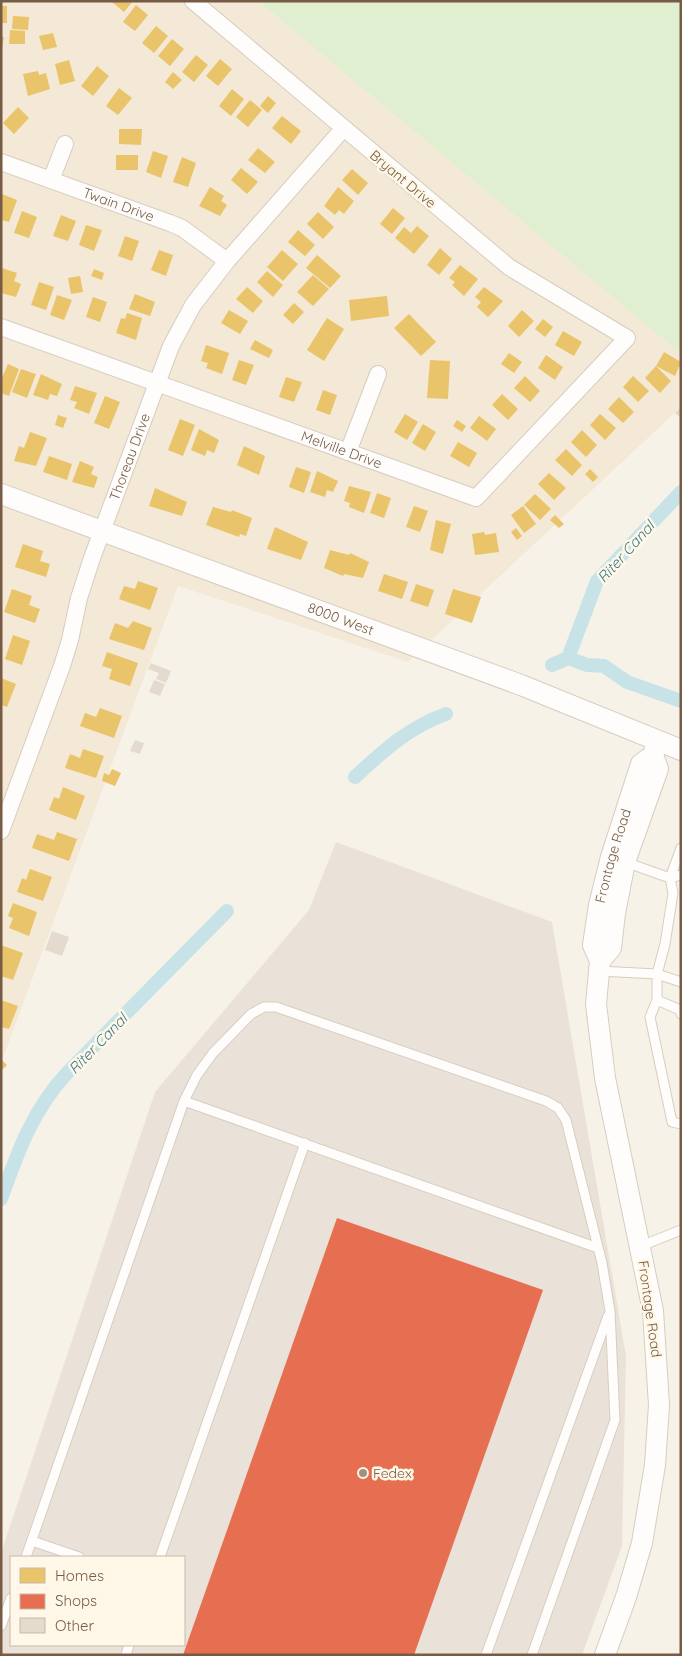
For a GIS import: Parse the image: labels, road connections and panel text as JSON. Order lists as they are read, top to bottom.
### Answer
{
  "streets": {
    "street": [
      "Bryant Drive",
      "Twain Drive",
      "Melville Drive",
      "Thoreau Drive",
      "8000 West",
      "Frontage Road"
    ]
  },
  "crossings": [
    ["Bryant Drive", "Melville Drive"],
    ["Bryant Drive", "Thoreau Drive"],
    ["Twain Drive", "Thoreau Drive"],
    ["Melville Drive", "Thoreau Drive"],
    ["Thoreau Drive", "8000 West"],
    ["8000 West", "Frontage Road"]
  ],
  "water": ["Riter Canal"],
  "places": ["Fedex"],
  "legend": ["Homes", "Shops", "Other"]
}
